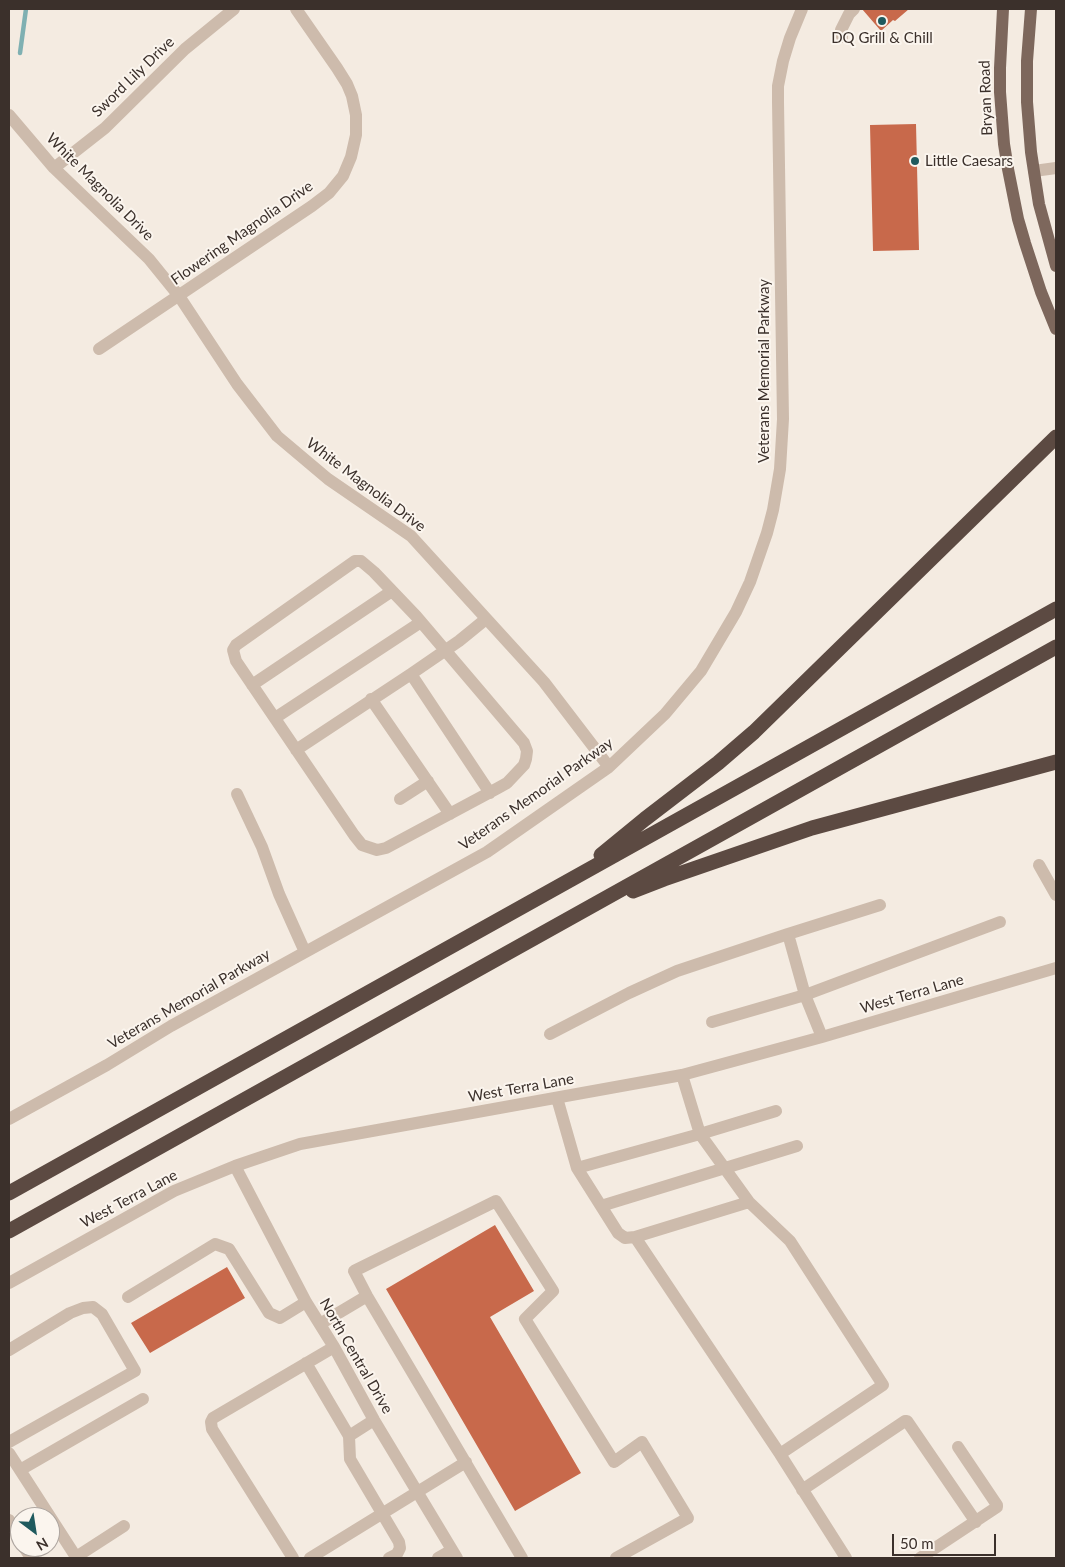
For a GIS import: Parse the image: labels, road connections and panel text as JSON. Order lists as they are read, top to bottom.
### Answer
{
  "streets": {
    "main road": ["Bryan Road"],
    "street": [
      "Sword Lily Drive",
      "White Magnolia Drive",
      "Flowering Magnolia Drive",
      "Veterans Memorial Parkway",
      "West Terra Lane",
      "North Central Drive"
    ]
  },
  "crossings": [
    ["Sword Lily Drive", "White Magnolia Drive"],
    ["White Magnolia Drive", "Flowering Magnolia Drive"],
    ["White Magnolia Drive", "Veterans Memorial Parkway"],
    ["West Terra Lane", "North Central Drive"]
  ],
  "places": ["DQ Grill & Chill", "Little Caesars"],
  "scale_bar": "50 m",
  "north": "bottom right"
}
